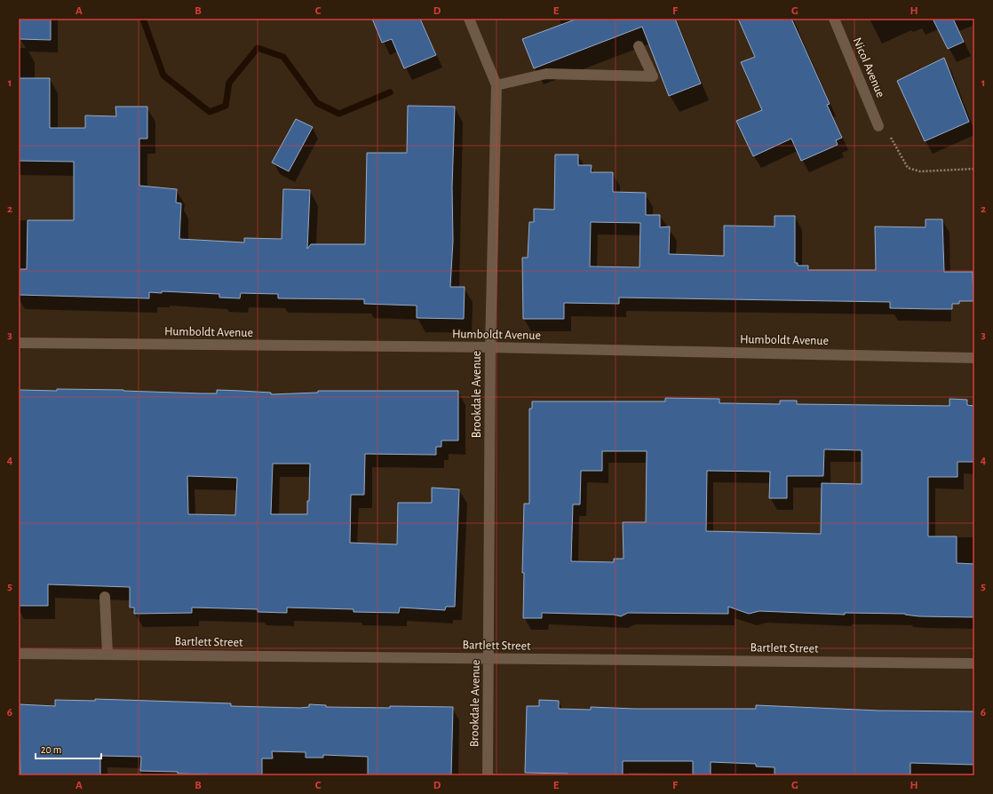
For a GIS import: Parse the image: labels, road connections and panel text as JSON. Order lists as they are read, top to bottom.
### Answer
{
  "streets": {
    "street": [
      "Nicol Avenue",
      "Humboldt Avenue",
      "Brookdale Avenue",
      "Bartlett Street"
    ]
  },
  "crossings": [
    ["Humboldt Avenue", "Brookdale Avenue"],
    ["Brookdale Avenue", "Bartlett Street"]
  ],
  "scale_bar": "20 m",
  "grid": {
    "columns": [
      "A",
      "B",
      "C",
      "D",
      "E",
      "F",
      "G",
      "H"
    ],
    "rows": [
      "1",
      "2",
      "3",
      "4",
      "5",
      "6"
    ]
  }
}
